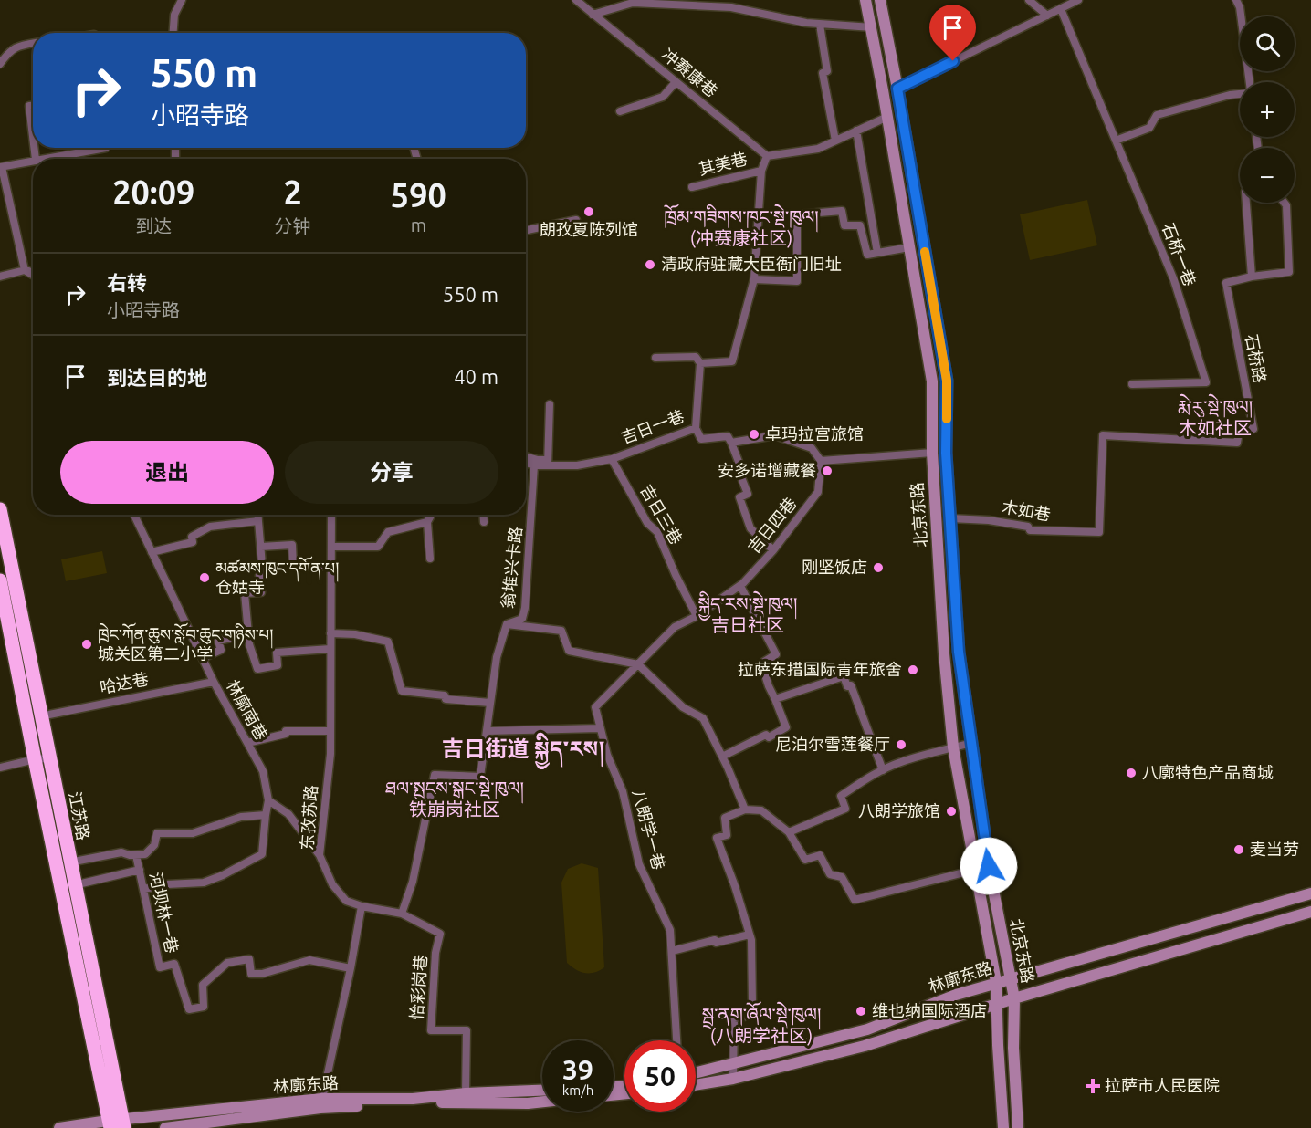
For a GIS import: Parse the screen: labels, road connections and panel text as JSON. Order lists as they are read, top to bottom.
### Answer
{
  "streets": {
    "highway": ["江苏路"],
    "main road": ["北京东路", "林廓东路"],
    "street": [
      "冲赛康巷",
      "其美巷",
      "石桥一巷",
      "石桥路",
      "吉日一巷",
      "木如巷",
      "吉日三巷",
      "吉日四巷",
      "翁堆兴卡路",
      "哈达巷",
      "林廓南巷",
      "东孜苏路",
      "八朗学一巷",
      "河坝林一巷",
      "恰彩岗巷"
    ]
  },
  "crossings": [
    ["石桥路", "木如巷"],
    ["吉日一巷", "吉日三巷"],
    ["木如巷", "北京东路"],
    ["吉日三巷", "吉日四巷"],
    ["北京东路", "林廓东路"],
    ["吉日四巷", "八朗学一巷"],
    ["翁堆兴卡路", "恰彩岗巷"],
    ["哈达巷", "林廓南巷"],
    ["哈达巷", "江苏路"],
    ["江苏路", "林廓东路"],
    ["东孜苏路", "恰彩岗巷"],
    ["林廓东路", "恰彩岗巷"]
  ],
  "districts": [
    "ཁྲོམ་གཟིགས་ཁང་སྡེ་ཁུལ། (冲赛康社区)",
    "རྨེ་རུ་སྡེ་ཁུལ། 木如社区",
    "སྐྱིད་རས་སྡེ་ཁུལ། 吉日社区",
    "吉日街道 སྐྱིད་རས།",
    "ཐལ་སྤུངས་སྒང་སྡེ་ཁུལ། 铁崩岗社区",
    "སྦྲ་ནག་ཞོལ་སྡེ་ཁུལ། (八朗学社区)"
  ],
  "places": {
    "other": [
      "朗孜夏陈列馆",
      "清政府驻藏大臣衙门旧址",
      "卓玛拉宫旅馆",
      "安多诺增藏餐",
      "刚坚饭店",
      "མཚམས་ཁུང་དགོན་པ། 仓姑寺",
      "ཁྲེང་ཀོན་ཆུས་སློབ་ཆུང་གཉིས་པ། 城关区第二小学",
      "拉萨东措国际青年旅舍",
      "尼泊尔雪莲餐厅",
      "八廓特色产品商城",
      "八朗学旅馆",
      "麦当劳",
      "维也纳国际酒店"
    ],
    "health": ["拉萨市人民医院"]
  },
  "page": {
    "map_buttons": ["+", "−"],
    "turn": ["550 m", "小昭寺路"],
    "eta": [
      "20:09",
      "到达",
      "2",
      "分钟",
      "590",
      "m"
    ],
    "list": [
      {
        "name": "右转",
        "note": "小昭寺路",
        "value": "550 m"
      },
      {
        "name": "到达目的地",
        "value": "40 m"
      }
    ],
    "buttons": ["退出", "分享"],
    "speed": "39 km/h",
    "limit": "50"
  }
}
